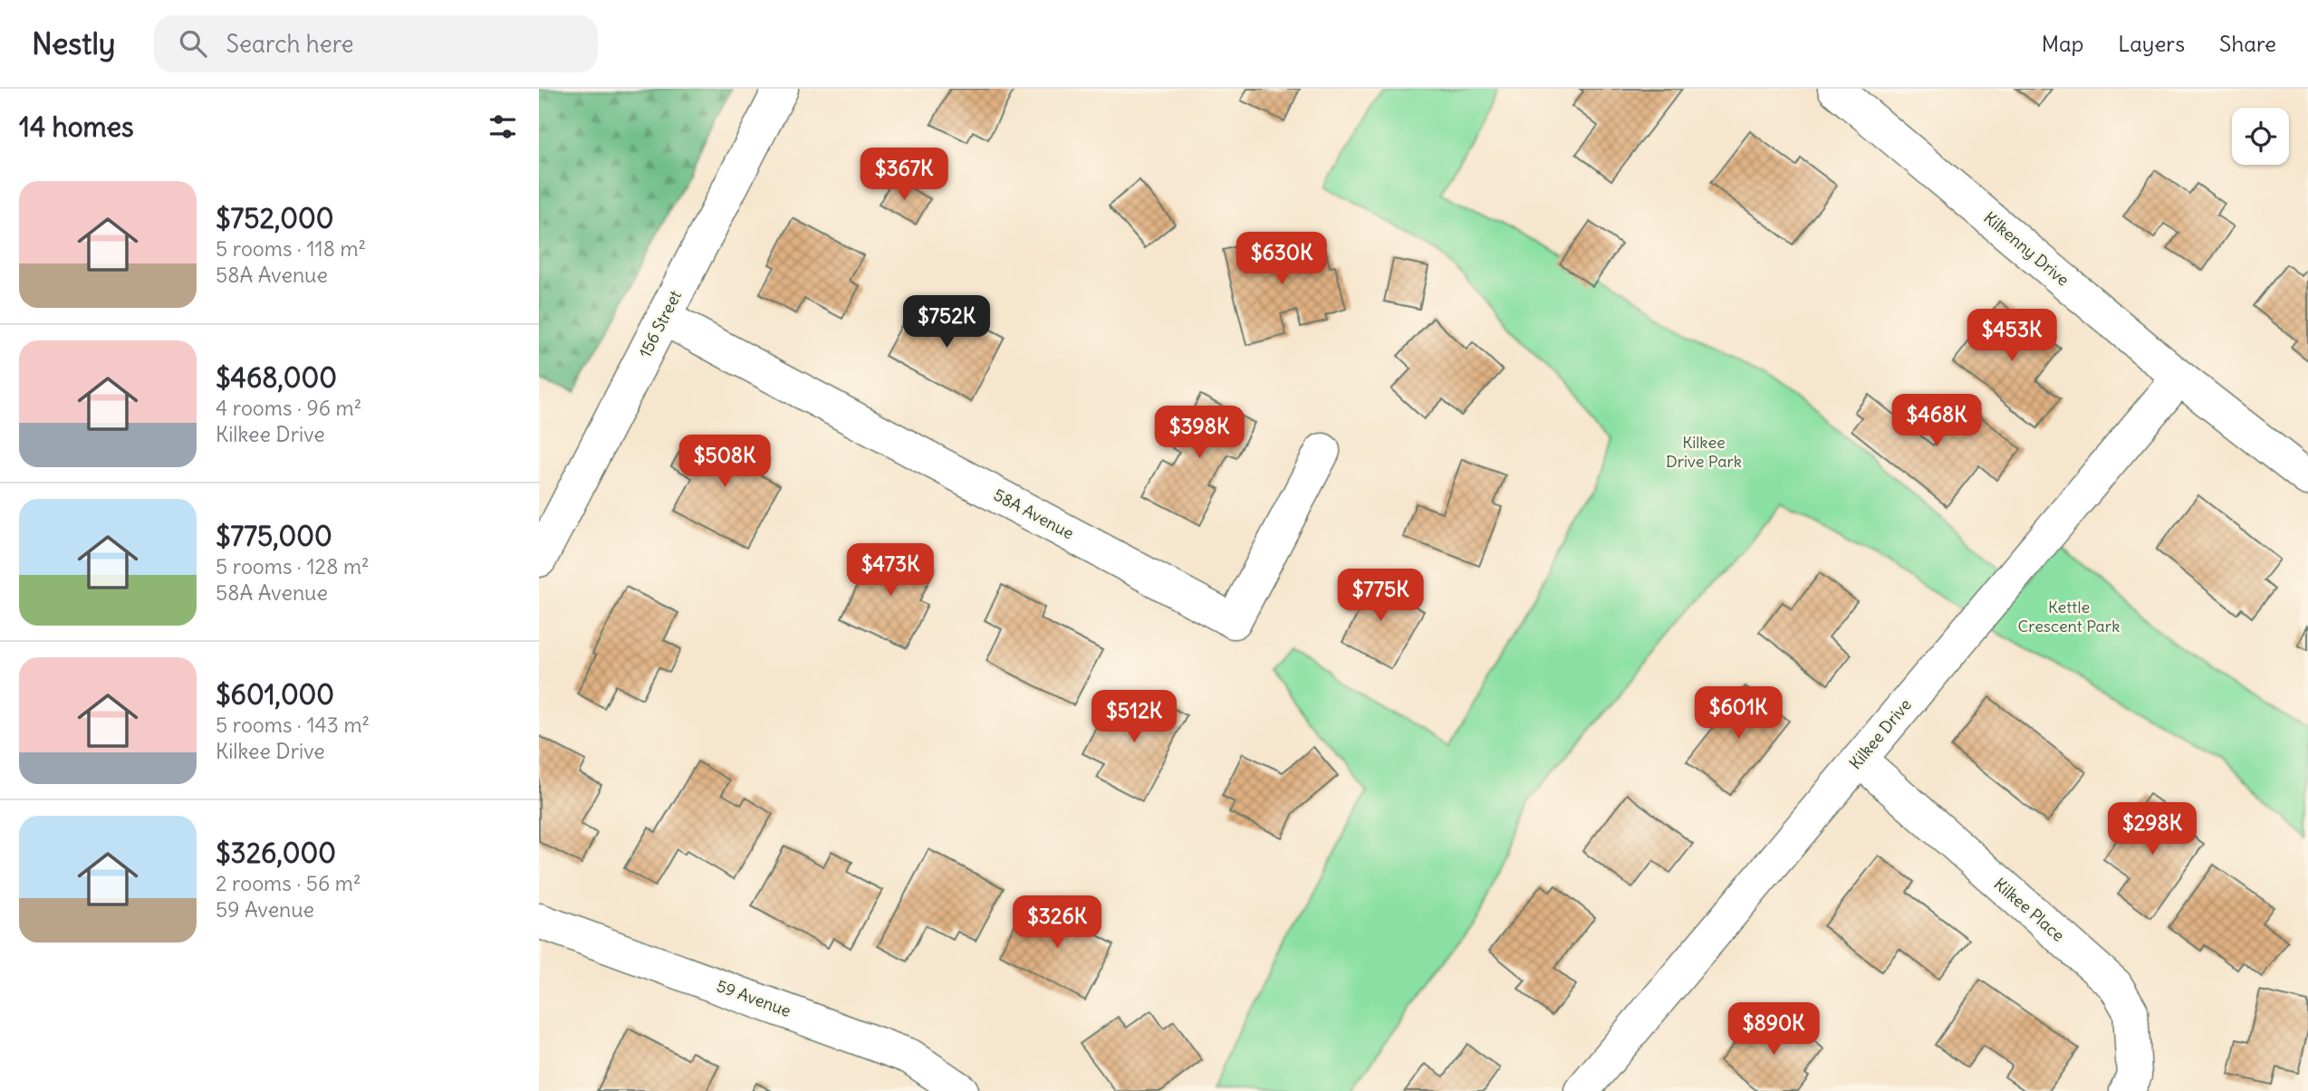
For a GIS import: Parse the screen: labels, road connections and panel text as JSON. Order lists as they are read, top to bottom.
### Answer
{
  "streets": {
    "street": [
      "Kilkenny Drive",
      "156 Street",
      "58A Avenue",
      "Kilkee Drive",
      "Kilkee Place",
      "59 Avenue"
    ]
  },
  "crossings": [
    ["Kilkenny Drive", "Kilkee Drive"],
    ["156 Street", "58A Avenue"],
    ["Kilkee Drive", "Kilkee Place"]
  ],
  "parks": ["Kilkee Drive Park", "Kettle Crescent Park"],
  "page": {
    "header": "Nestly",
    "search": "Search here",
    "nav": ["Map", "Layers", "Share"],
    "heading": "14 homes",
    "price": [
      "$367K",
      "$630K",
      "$752K",
      "$453K",
      "$468K",
      "$398K",
      "$508K",
      "$473K",
      "$775K",
      "$601K",
      "$512K",
      "$298K",
      "$326K",
      "$890K"
    ],
    "list": [
      {
        "name": "$752,000",
        "note": "5 rooms · 118 m² · 58A Avenue"
      },
      {
        "name": "$468,000",
        "note": "4 rooms · 96 m² · Kilkee Drive"
      },
      {
        "name": "$775,000",
        "note": "5 rooms · 128 m² · 58A Avenue"
      },
      {
        "name": "$601,000",
        "note": "5 rooms · 143 m² · Kilkee Drive"
      },
      {
        "name": "$326,000",
        "note": "2 rooms · 56 m² · 59 Avenue"
      }
    ]
  }
}
